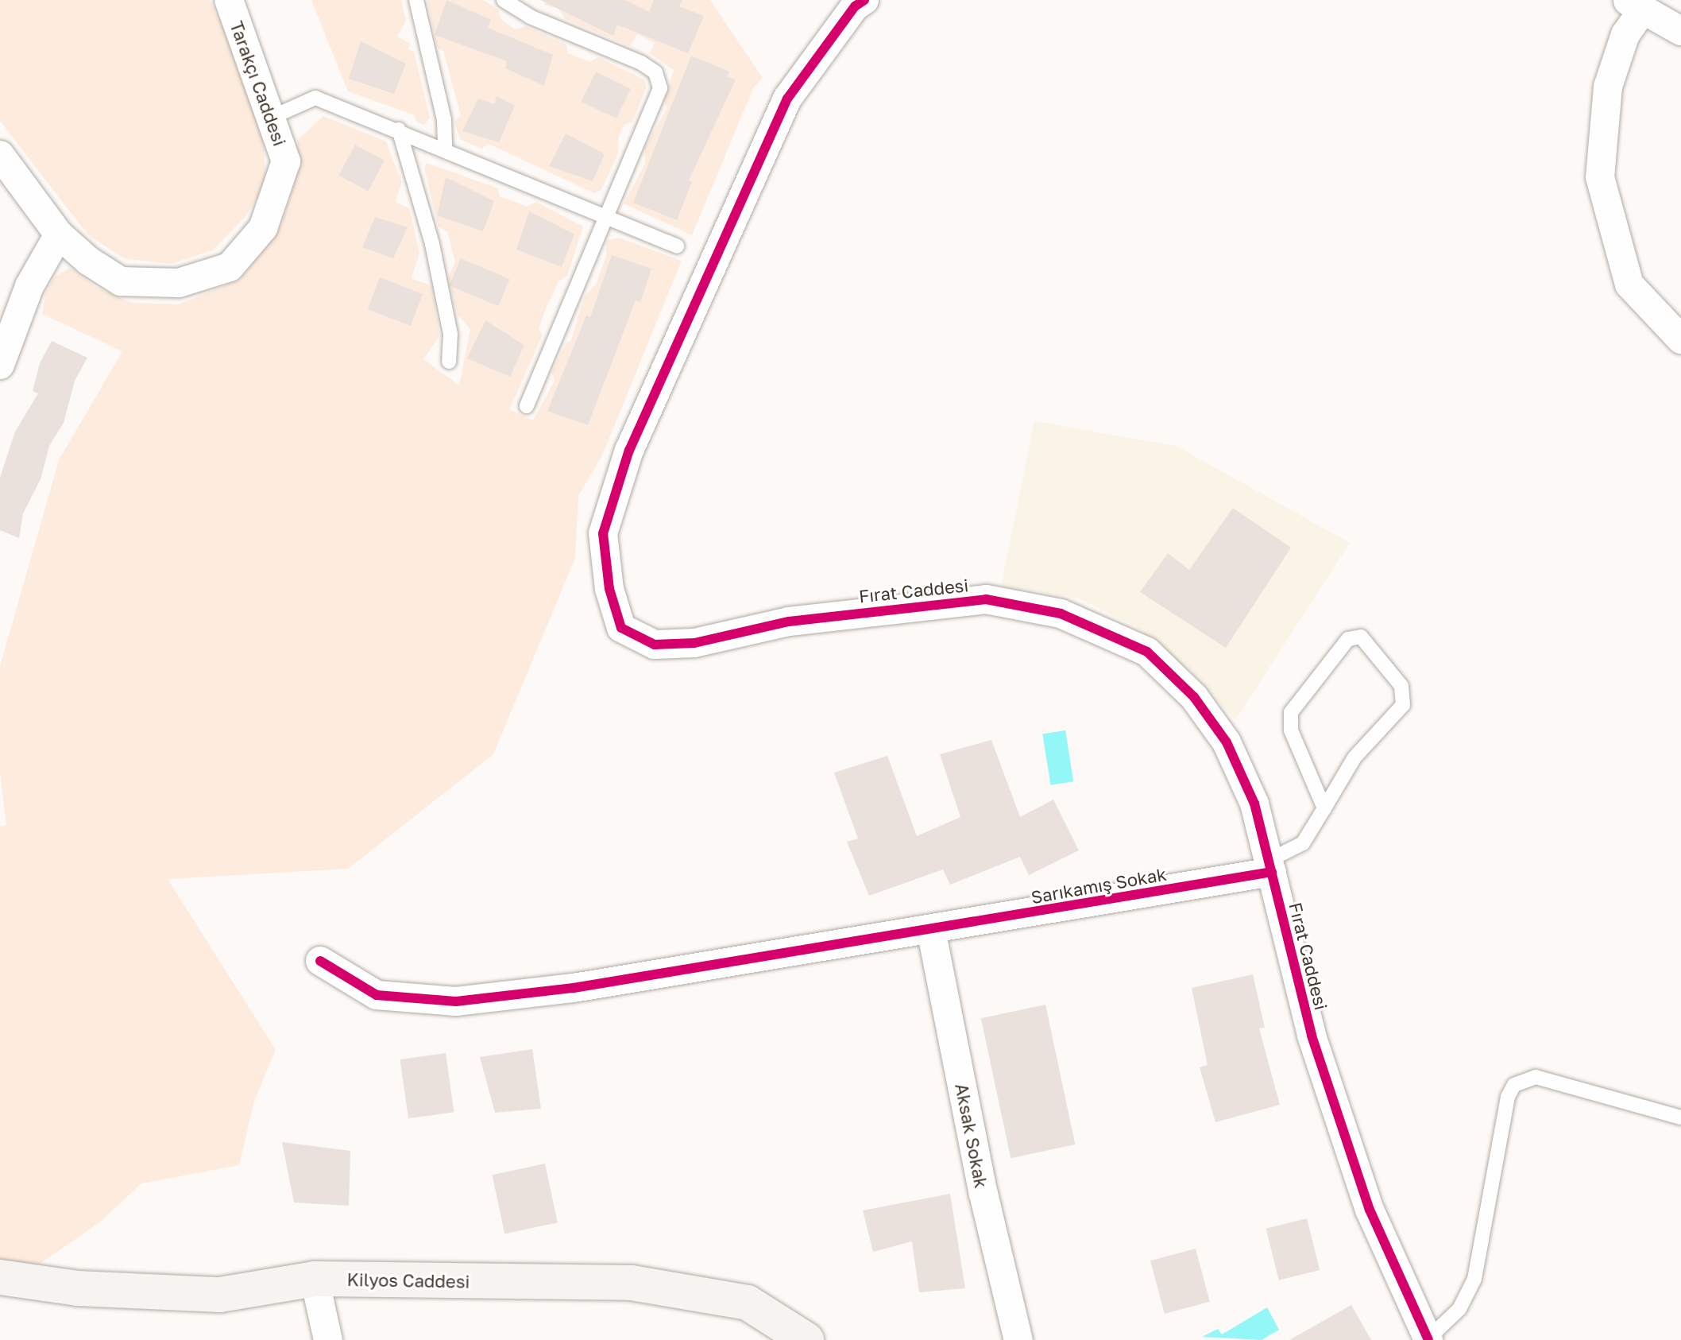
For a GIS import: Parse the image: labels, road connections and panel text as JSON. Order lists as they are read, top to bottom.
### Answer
{
  "streets": {
    "street": [
      "Tarakçı Caddesi",
      "Fırat Caddesi",
      "Sarıkamış Sokak",
      "Aksak Sokak",
      "Kilyos Caddesi"
    ]
  },
  "crossings": [
    ["Fırat Caddesi", "Sarıkamış Sokak"],
    ["Sarıkamış Sokak", "Aksak Sokak"]
  ]
}
